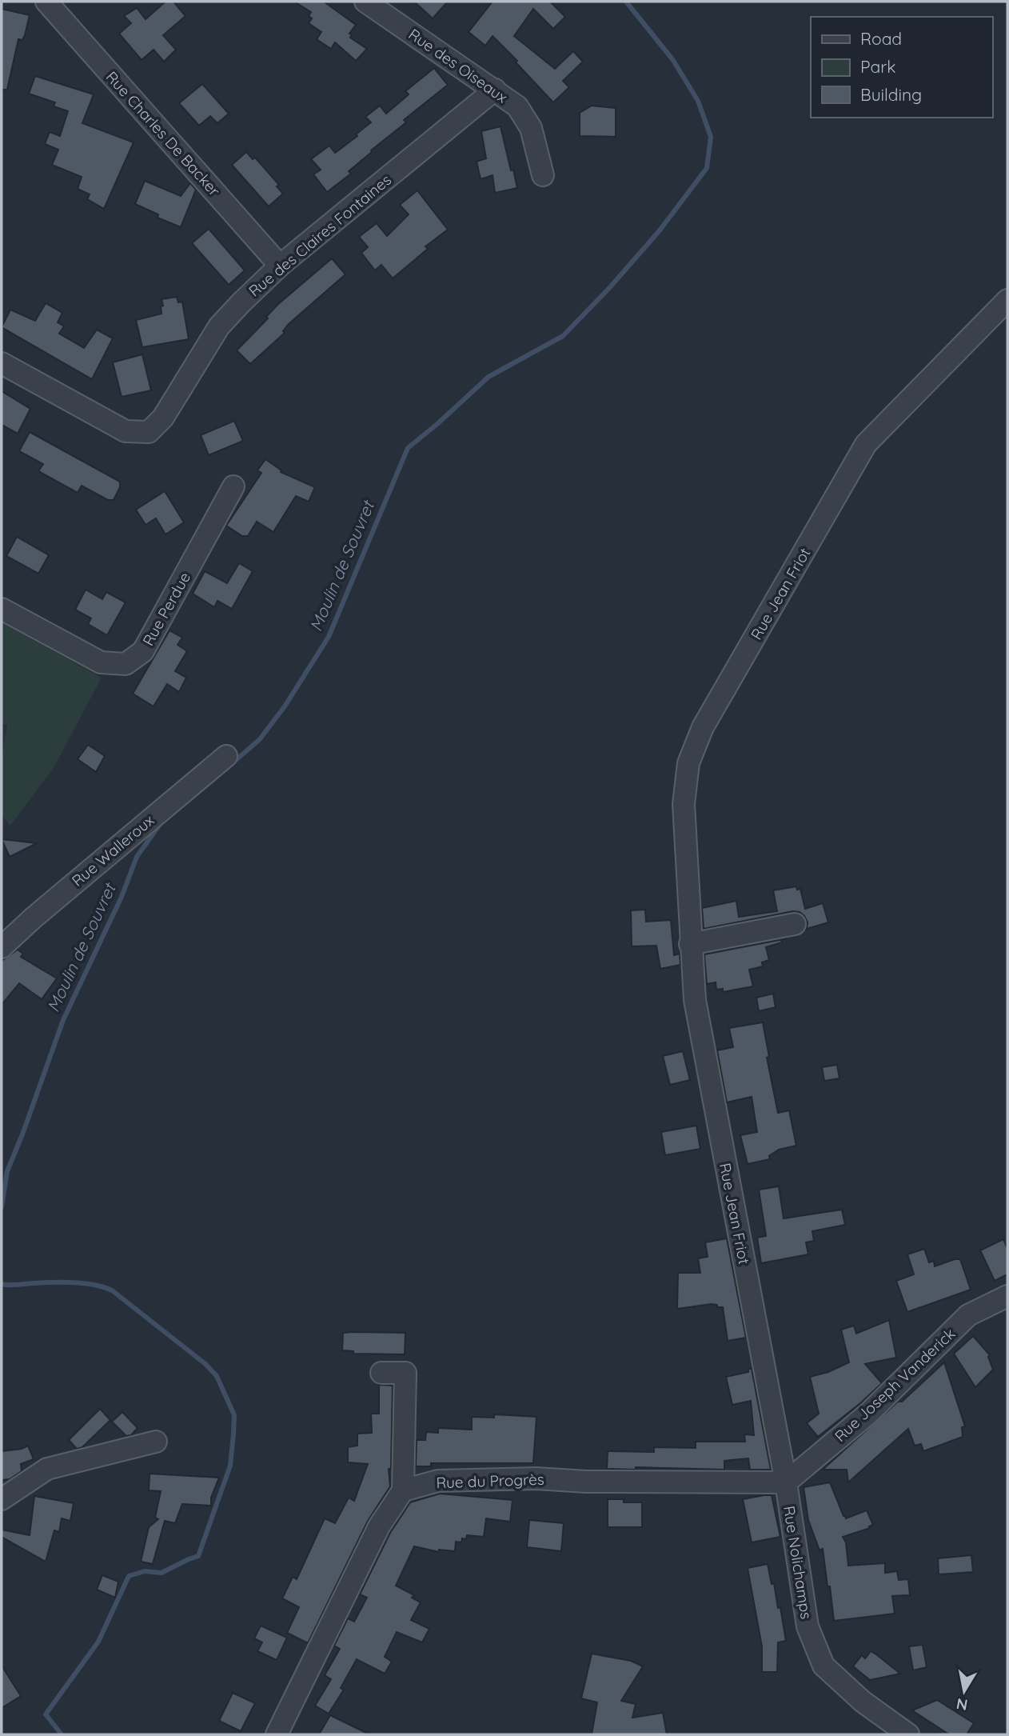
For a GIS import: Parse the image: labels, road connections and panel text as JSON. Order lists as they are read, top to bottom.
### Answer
{
  "streets": {
    "street": [
      "Rue des Oiseaux",
      "Rue Charles De Backer",
      "Rue des Claires Fontaines",
      "Rue Jean Friot",
      "Rue Perdue",
      "Rue Walleroux",
      "Rue Joseph Vanderick",
      "Rue du Progrès",
      "Rue Nolichamps"
    ]
  },
  "crossings": [
    ["Rue des Oiseaux", "Rue des Claires Fontaines"],
    ["Rue Charles De Backer", "Rue des Claires Fontaines"],
    ["Rue Jean Friot", "Rue Joseph Vanderick"],
    ["Rue Jean Friot", "Rue du Progrès"],
    ["Rue Jean Friot", "Rue Nolichamps"],
    ["Rue Joseph Vanderick", "Rue du Progrès"],
    ["Rue Joseph Vanderick", "Rue Nolichamps"],
    ["Rue du Progrès", "Rue Nolichamps"]
  ],
  "water": ["Moulin de Souvret"],
  "legend": ["Road", "Park", "Building"],
  "north": "bottom"
}
